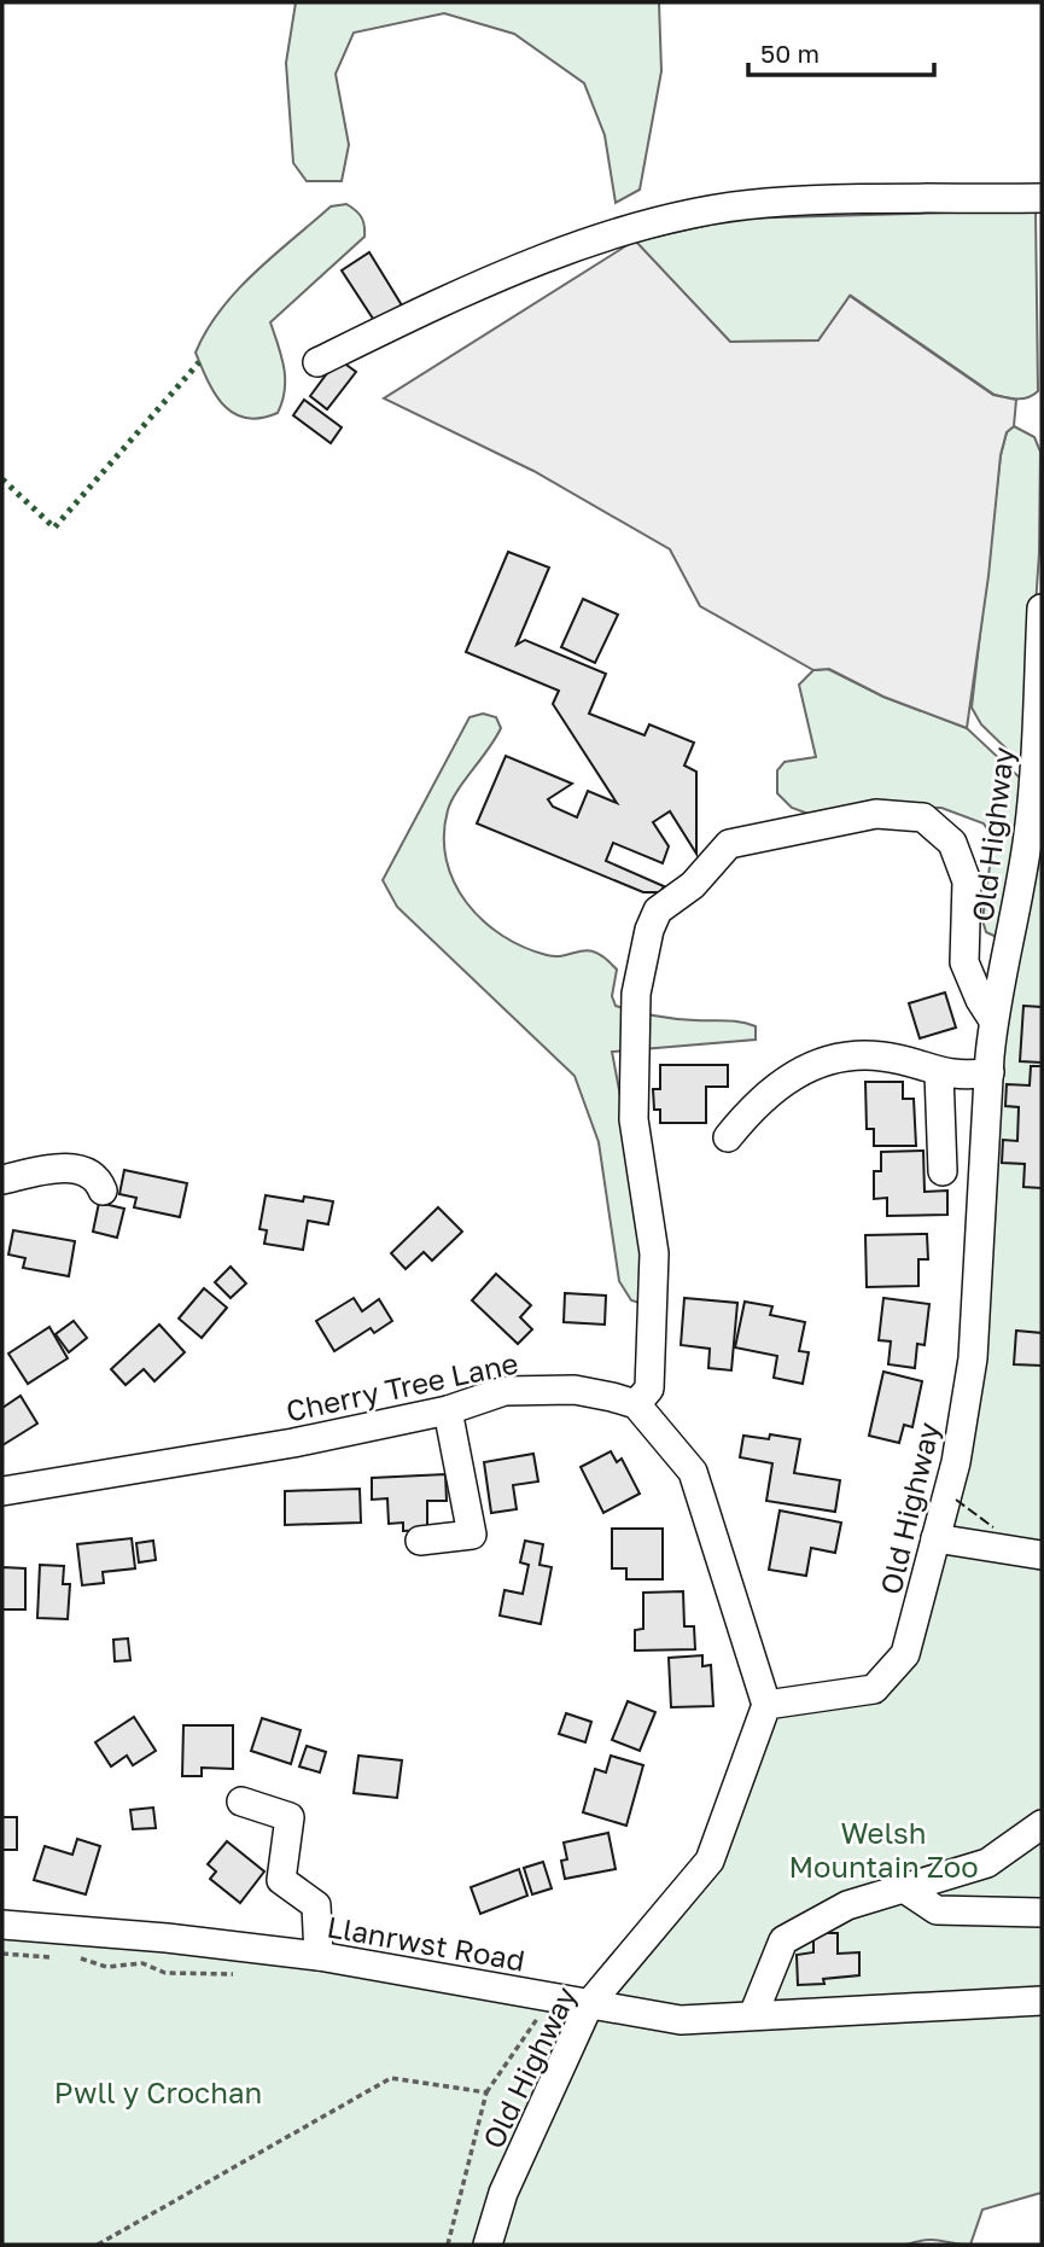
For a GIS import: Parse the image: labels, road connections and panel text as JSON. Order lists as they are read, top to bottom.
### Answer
{
  "streets": {
    "street": ["Old Highway", "Cherry Tree Lane", "Llanrwst Road"]
  },
  "crossings": [
    ["Old Highway", "Llanrwst Road"]
  ],
  "parks": ["Welsh Mountain Zoo", "Pwll y Crochan"],
  "scale_bar": "50 m"
}
